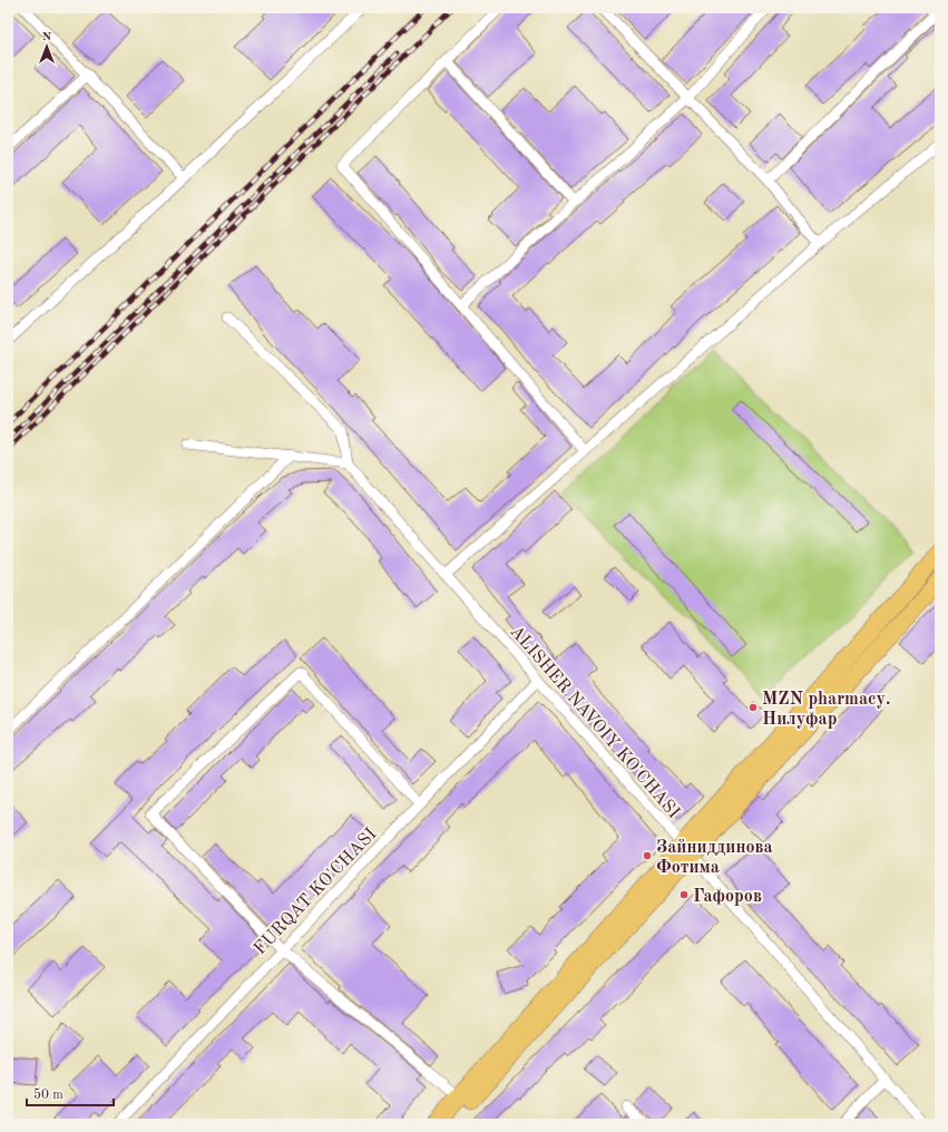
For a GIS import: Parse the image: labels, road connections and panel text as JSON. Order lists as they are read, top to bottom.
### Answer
{
  "streets": {
    "street": ["ALISHER NAVOIY KO'CHASI", "FURQAT KO'CHASI"]
  },
  "crossings": [
    ["ALISHER NAVOIY KO'CHASI", "FURQAT KO'CHASI"]
  ],
  "places": ["MZN pharmacy. Нилуфар", "Зайниддинова Фотима", "Гафоров"],
  "scale_bar": "50 m",
  "north": "top"
}
